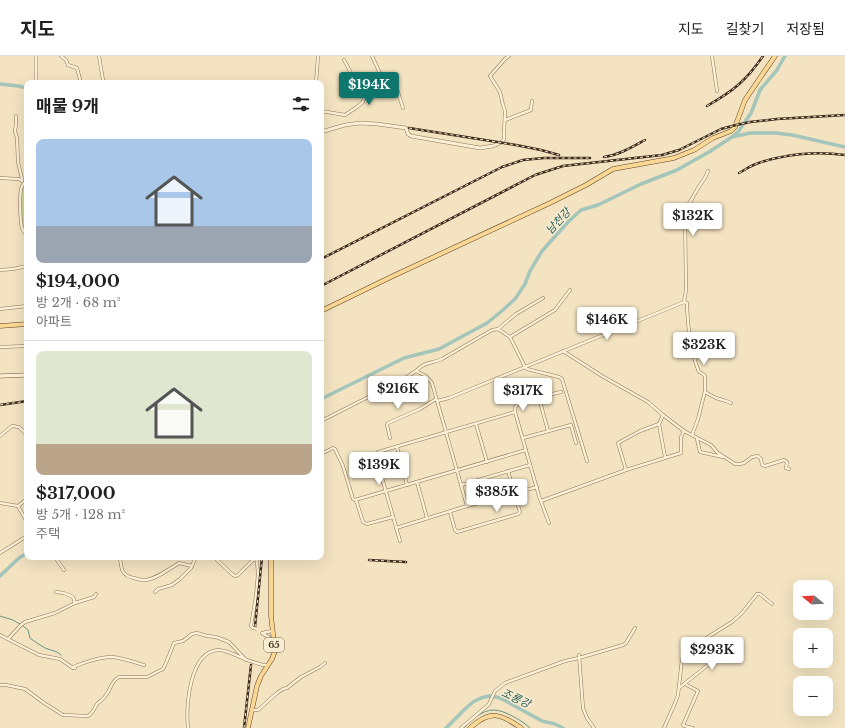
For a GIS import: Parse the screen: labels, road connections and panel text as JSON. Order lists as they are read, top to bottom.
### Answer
{
  "streets": {
    "main road": ["65"]
  },
  "water": ["남천강", "조롱강"],
  "north": "left",
  "page": {
    "header": "지도",
    "nav": ["지도", "길찾기", "저장됨"],
    "price": [
      "$194K",
      "$132K",
      "$146K",
      "$323K",
      "$216K",
      "$317K",
      "$139K",
      "$385K",
      "$293K"
    ],
    "heading": "매물 9개",
    "list": [
      {
        "name": "$194,000",
        "note": "방 2개 · 68 m² · 아파트"
      },
      {
        "name": "$317,000",
        "note": "방 5개 · 128 m² · 주택"
      }
    ],
    "map_buttons": ["+", "−"]
  }
}
